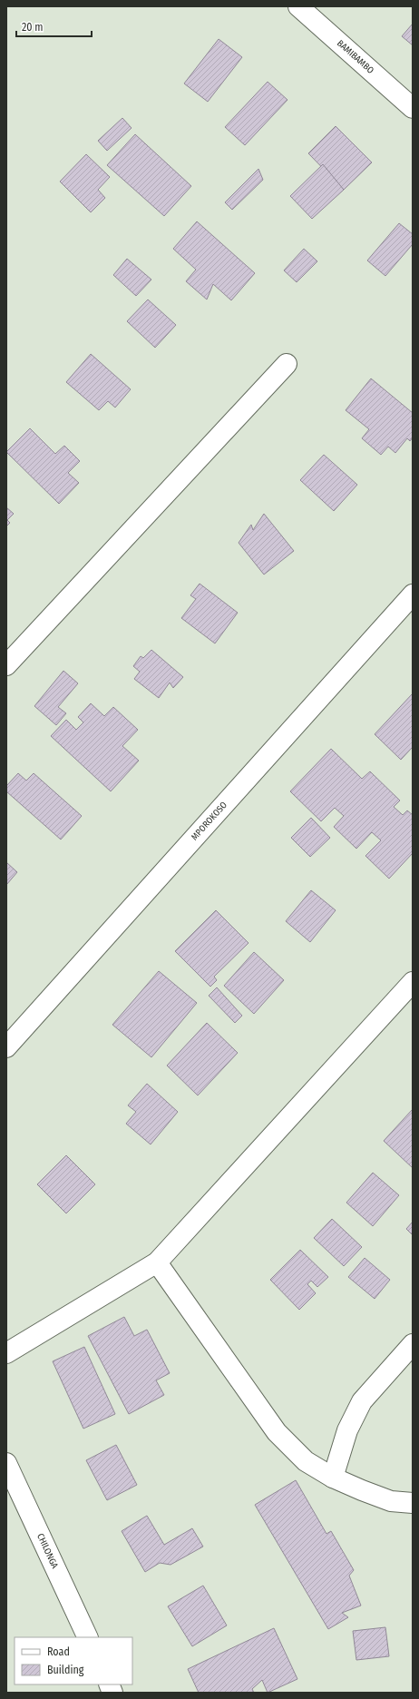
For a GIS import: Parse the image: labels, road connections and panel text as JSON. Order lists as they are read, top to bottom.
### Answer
{
  "streets": {
    "street": ["BAMIBAMBO", "MPOROKOSO", "CHILONGA"]
  },
  "legend": ["Road", "Building"],
  "scale_bar": "20 m"
}
